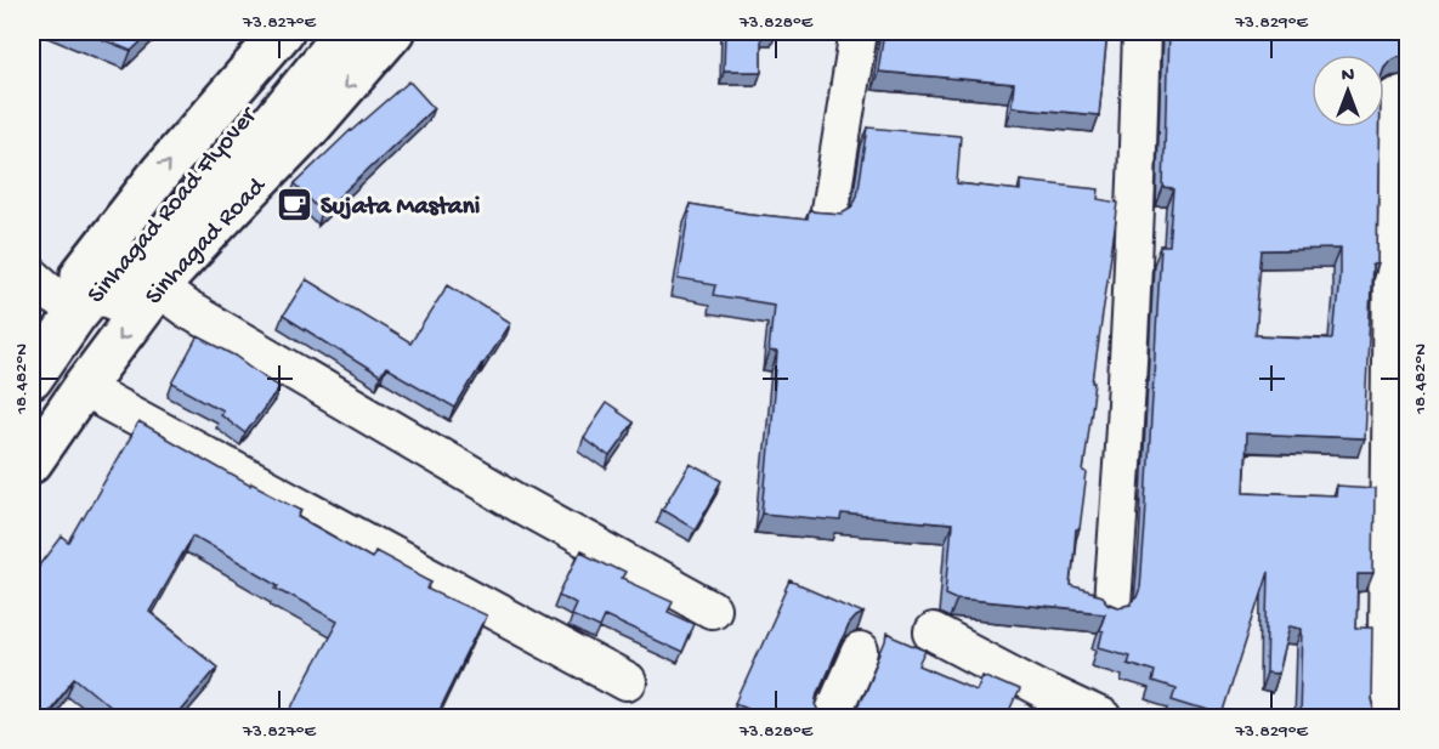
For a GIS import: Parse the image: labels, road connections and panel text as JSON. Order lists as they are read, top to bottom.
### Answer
{
  "streets": {
    "main road": ["Sinhagad Road Flyover", "Sinhagad Road"]
  },
  "places": {
    "cafe": ["Sujata Mastani"]
  },
  "north": "top",
  "coordinates": [
    "73.827°E",
    "73.828°E",
    "73.829°E",
    "18.482°N"
  ]
}
